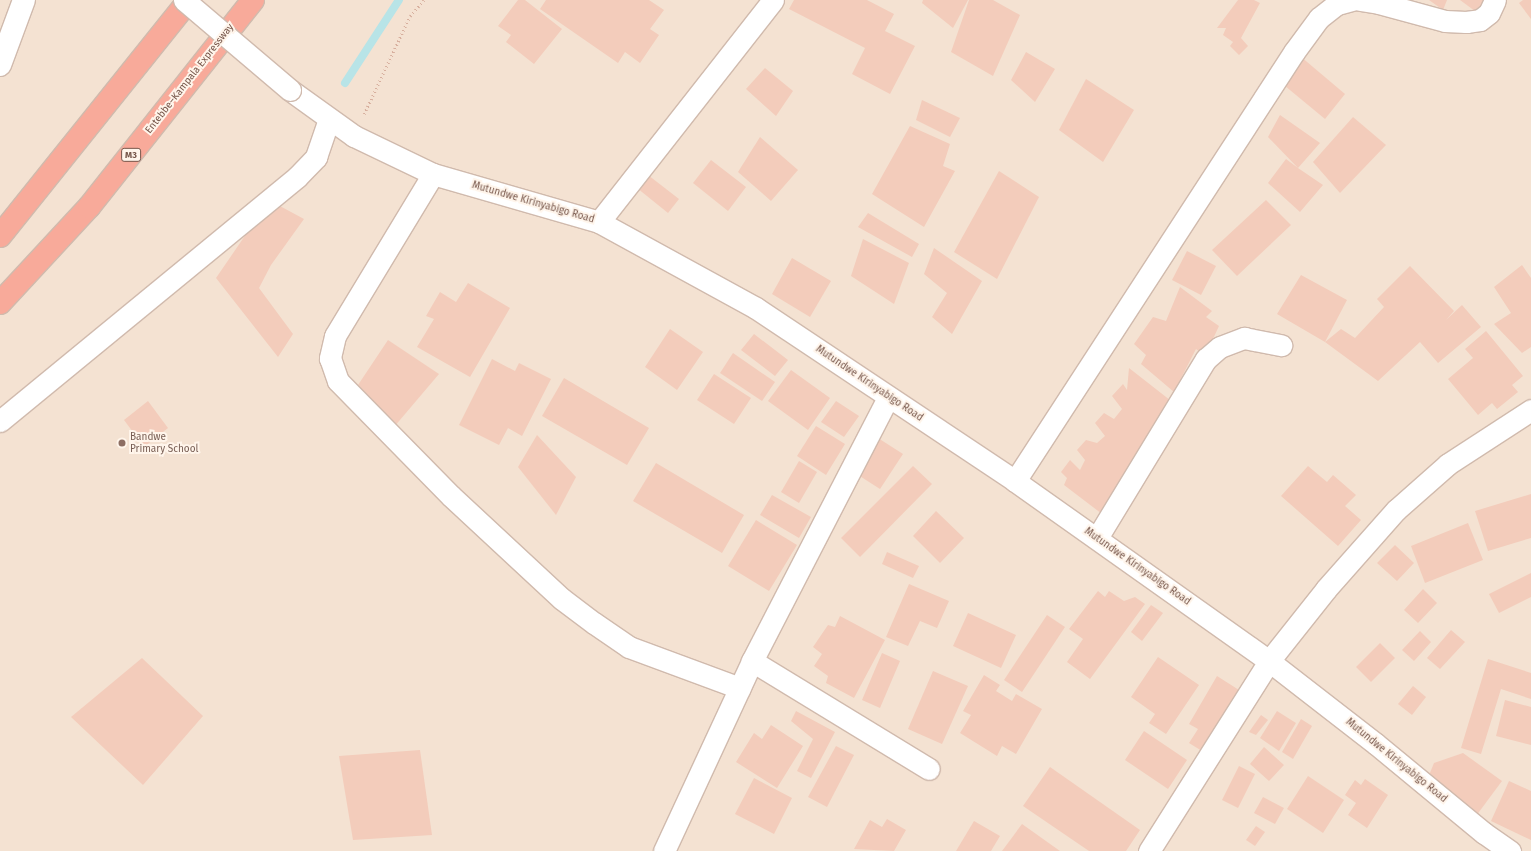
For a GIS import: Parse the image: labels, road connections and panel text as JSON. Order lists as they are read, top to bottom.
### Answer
{
  "streets": {
    "highway": ["Entebbe–Kampala Expressway", "M3"],
    "street": ["Mutundwe Kirinyabigo Road"]
  },
  "places": ["Bandwe Primary School"]
}
